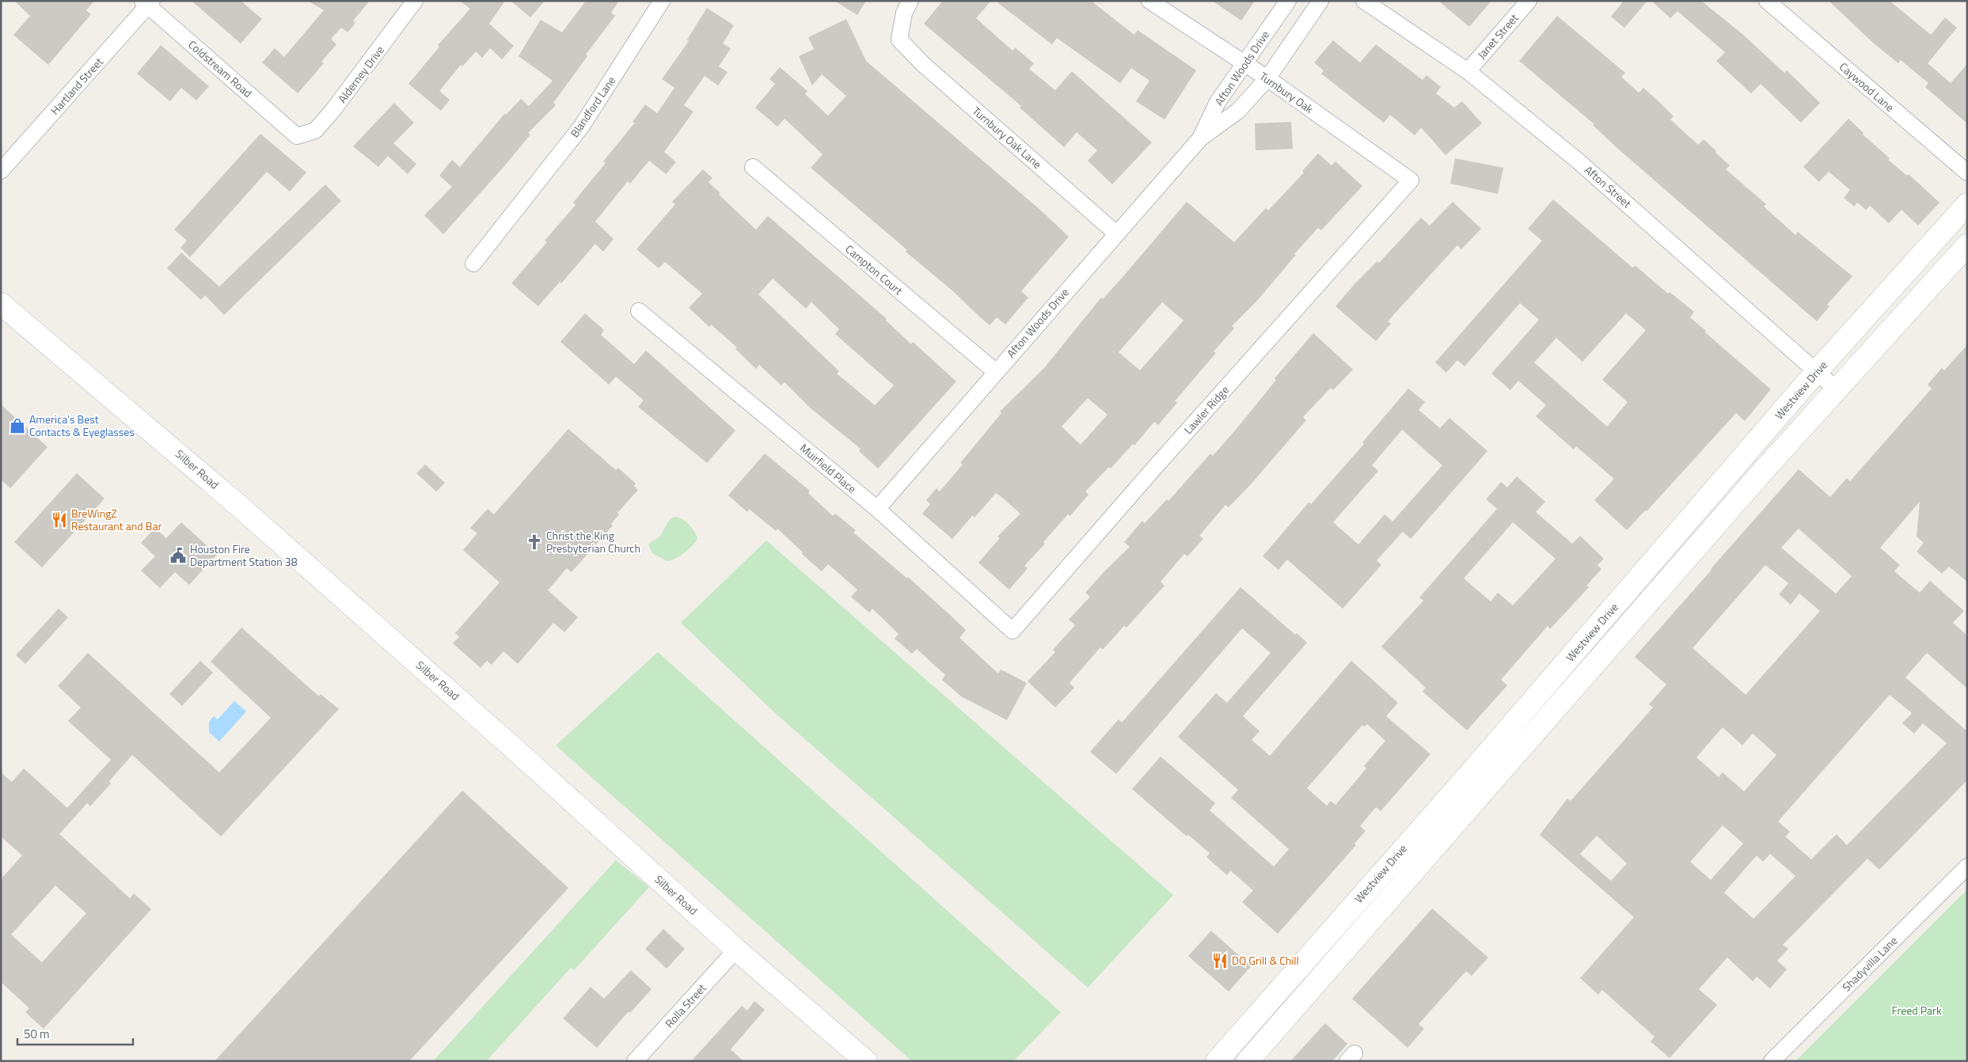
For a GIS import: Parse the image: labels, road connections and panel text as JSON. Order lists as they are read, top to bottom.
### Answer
{
  "streets": {
    "main road": ["Westview Drive", "Silber Road"],
    "street": [
      "Janet Street",
      "Afton Woods Drive",
      "Coldstream Road",
      "Alderney Drive",
      "Hartland Street",
      "Caywood Lane",
      "Turnbury Oak",
      "Blandford Lane",
      "Turnbury Oak Lane",
      "Afton Street",
      "Campton Court",
      "Lawler Ridge",
      "Muirfield Place",
      "Shadyvilla Lane",
      "Rolla Street"
    ]
  },
  "crossings": [
    ["Janet Street", "Afton Street"],
    ["Afton Woods Drive", "Turnbury Oak"],
    ["Afton Woods Drive", "Turnbury Oak Lane"],
    ["Afton Woods Drive", "Campton Court"],
    ["Afton Woods Drive", "Muirfield Place"],
    ["Coldstream Road", "Alderney Drive"],
    ["Coldstream Road", "Hartland Street"],
    ["Turnbury Oak", "Lawler Ridge"],
    ["Afton Street", "Westview Drive"],
    ["Lawler Ridge", "Muirfield Place"],
    ["Silber Road", "Rolla Street"]
  ],
  "parks": ["Freed Park"],
  "places": {
    "shop": ["America's Best Contacts & Eyeglasses"],
    "restaurant": ["BreWingZ Restaurant and Bar", "DQ Grill & Chill"],
    "church": ["Christ the King Presbyterian Church"],
    "public building": ["Houston Fire Department Station 38"]
  },
  "scale_bar": "50 m"
}
